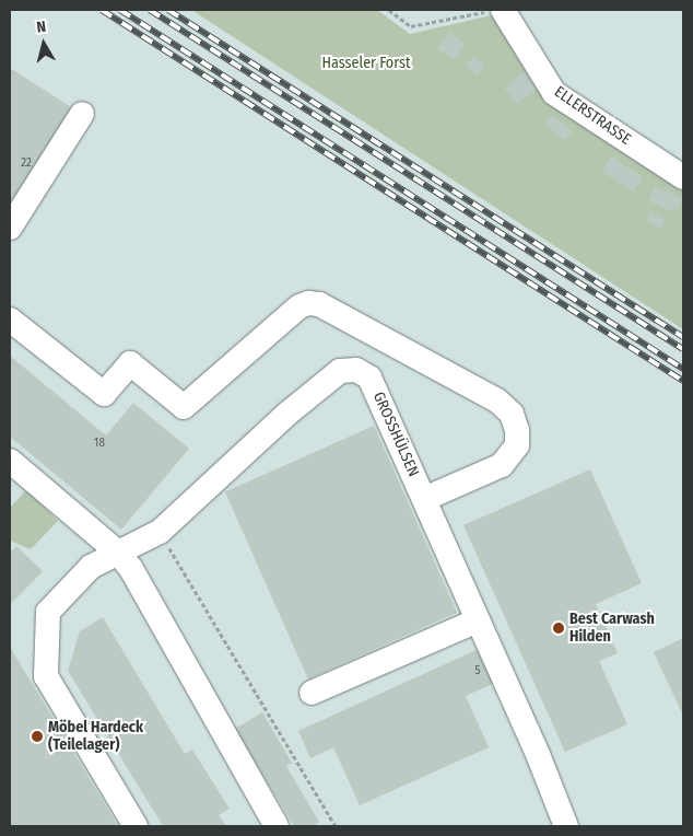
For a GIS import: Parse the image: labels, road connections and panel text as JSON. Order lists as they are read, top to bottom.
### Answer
{
  "streets": {
    "street": ["ELLERSTRASSE", "GROSSHÜLSEN"]
  },
  "parks": ["Hasseler Forst"],
  "places": ["Best Carwash Hilden", "Möbel Hardeck (Teilelager)"],
  "house_numbers": ["22", "18", "5"],
  "north": "top"
}
